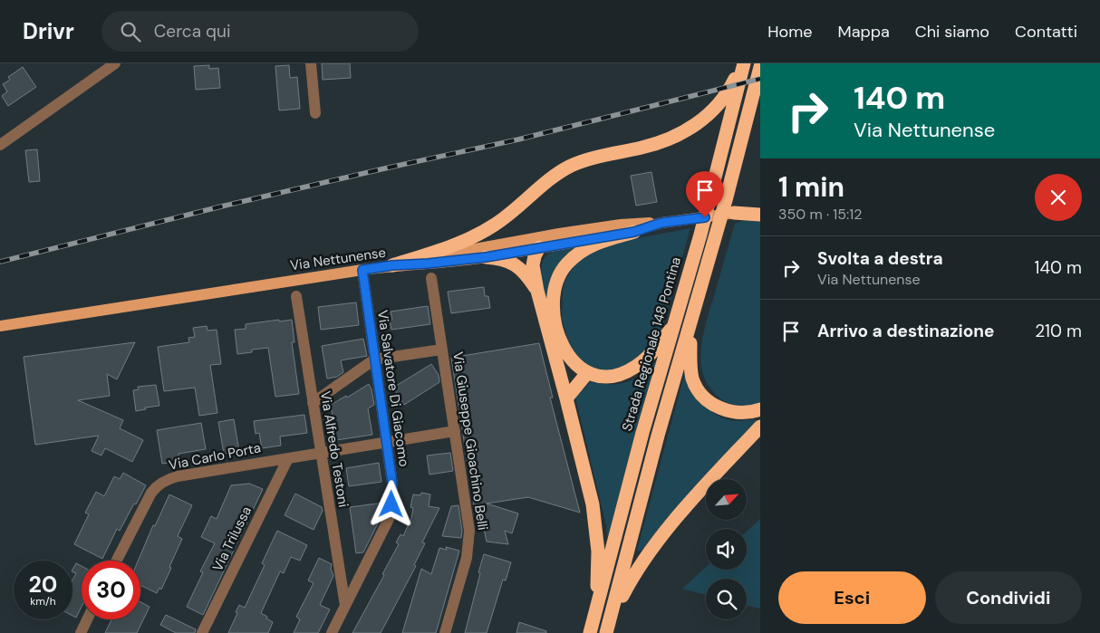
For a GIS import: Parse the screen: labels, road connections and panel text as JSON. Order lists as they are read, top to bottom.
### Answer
{
  "streets": {
    "highway": ["Strada Regionale 148 Pontina"],
    "main road": ["Via Nettunense"],
    "street": [
      "Via Salvatore Di Giacomo",
      "Via Giuseppe Gioachino Belli",
      "Via Alfredo Testoni",
      "Via Carlo Porta",
      "Via Trilussa"
    ]
  },
  "crossings": [
    ["Via Nettunense", "Via Salvatore Di Giacomo"],
    ["Via Salvatore Di Giacomo", "Via Alfredo Testoni"],
    ["Via Salvatore Di Giacomo", "Via Carlo Porta"],
    ["Via Giuseppe Gioachino Belli", "Via Carlo Porta"],
    ["Via Alfredo Testoni", "Via Carlo Porta"],
    ["Via Carlo Porta", "Via Trilussa"]
  ],
  "north": "top right",
  "page": {
    "header": "Drivr",
    "search": "Cerca qui",
    "nav": [
      "Home",
      "Mappa",
      "Chi siamo",
      "Contatti"
    ],
    "turn": ["140 m", "Via Nettunense"],
    "heading": ["1 min", "350 m · 15:12"],
    "list": [
      {
        "name": "Svolta a destra",
        "note": "Via Nettunense",
        "value": "140 m"
      },
      {
        "name": "Arrivo a destinazione",
        "value": "210 m"
      }
    ],
    "speed": "20 km/h",
    "limit": "30",
    "buttons": ["Esci", "Condividi"]
  }
}
